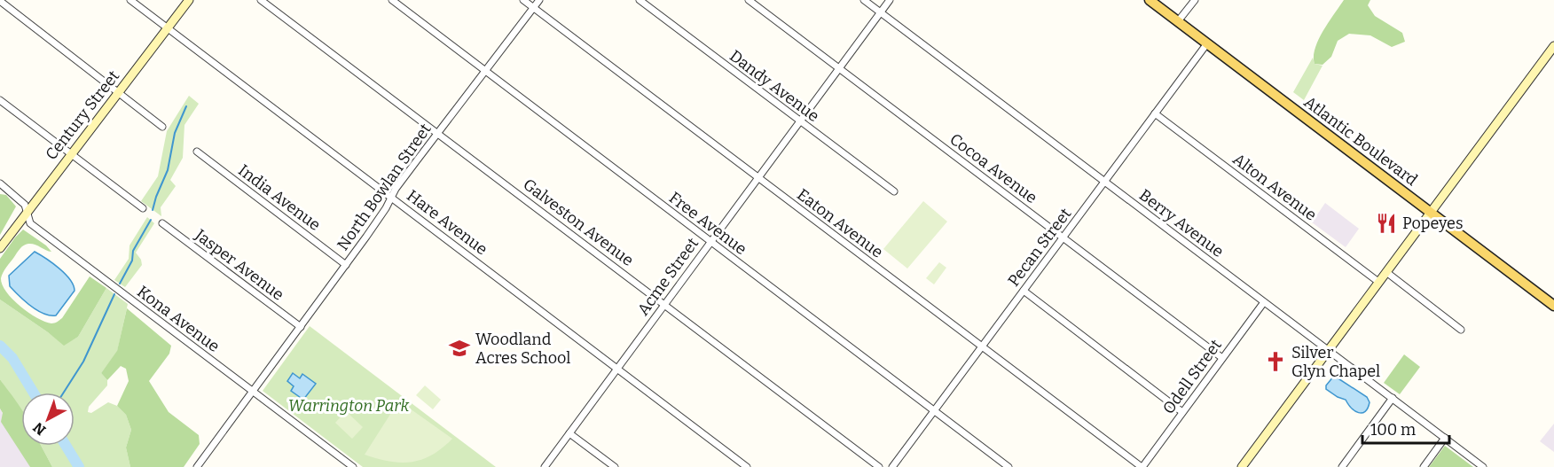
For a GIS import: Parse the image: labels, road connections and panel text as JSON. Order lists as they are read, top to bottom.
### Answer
{
  "streets": {
    "main road": ["Century Street", "Atlantic Boulevard"],
    "street": [
      "Dandy Avenue",
      "Cocoa Avenue",
      "North Bowlan Street",
      "Alton Avenue",
      "India Avenue",
      "Hare Avenue",
      "Galveston Avenue",
      "Free Avenue",
      "Eaton Avenue",
      "Berry Avenue",
      "Pecan Street",
      "Jasper Avenue",
      "Acme Street",
      "Kona Avenue",
      "Odell Street"
    ]
  },
  "crossings": [
    ["Dandy Avenue", "Acme Street"],
    ["Century Street", "Hare Avenue"],
    ["Century Street", "Kona Avenue"],
    ["Atlantic Boulevard", "Pecan Street"],
    ["Cocoa Avenue", "Pecan Street"],
    ["Cocoa Avenue", "Acme Street"],
    ["Cocoa Avenue", "Odell Street"],
    ["North Bowlan Street", "India Avenue"],
    ["North Bowlan Street", "Hare Avenue"],
    ["North Bowlan Street", "Galveston Avenue"],
    ["North Bowlan Street", "Free Avenue"],
    ["North Bowlan Street", "Eaton Avenue"],
    ["North Bowlan Street", "Jasper Avenue"],
    ["North Bowlan Street", "Kona Avenue"],
    ["Alton Avenue", "Pecan Street"],
    ["Hare Avenue", "Acme Street"],
    ["Galveston Avenue", "Acme Street"],
    ["Free Avenue", "Pecan Street"],
    ["Free Avenue", "Acme Street"],
    ["Eaton Avenue", "Pecan Street"],
    ["Eaton Avenue", "Acme Street"],
    ["Eaton Avenue", "Odell Street"],
    ["Berry Avenue", "Pecan Street"],
    ["Berry Avenue", "Acme Street"],
    ["Berry Avenue", "Odell Street"]
  ],
  "parks": ["Warrington Park"],
  "places": {
    "restaurant": ["Popeyes"],
    "school or university": ["Woodland Acres School"],
    "church": ["Silver Glyn Chapel"]
  },
  "scale_bar": "100 m",
  "north": "bottom left"
}
